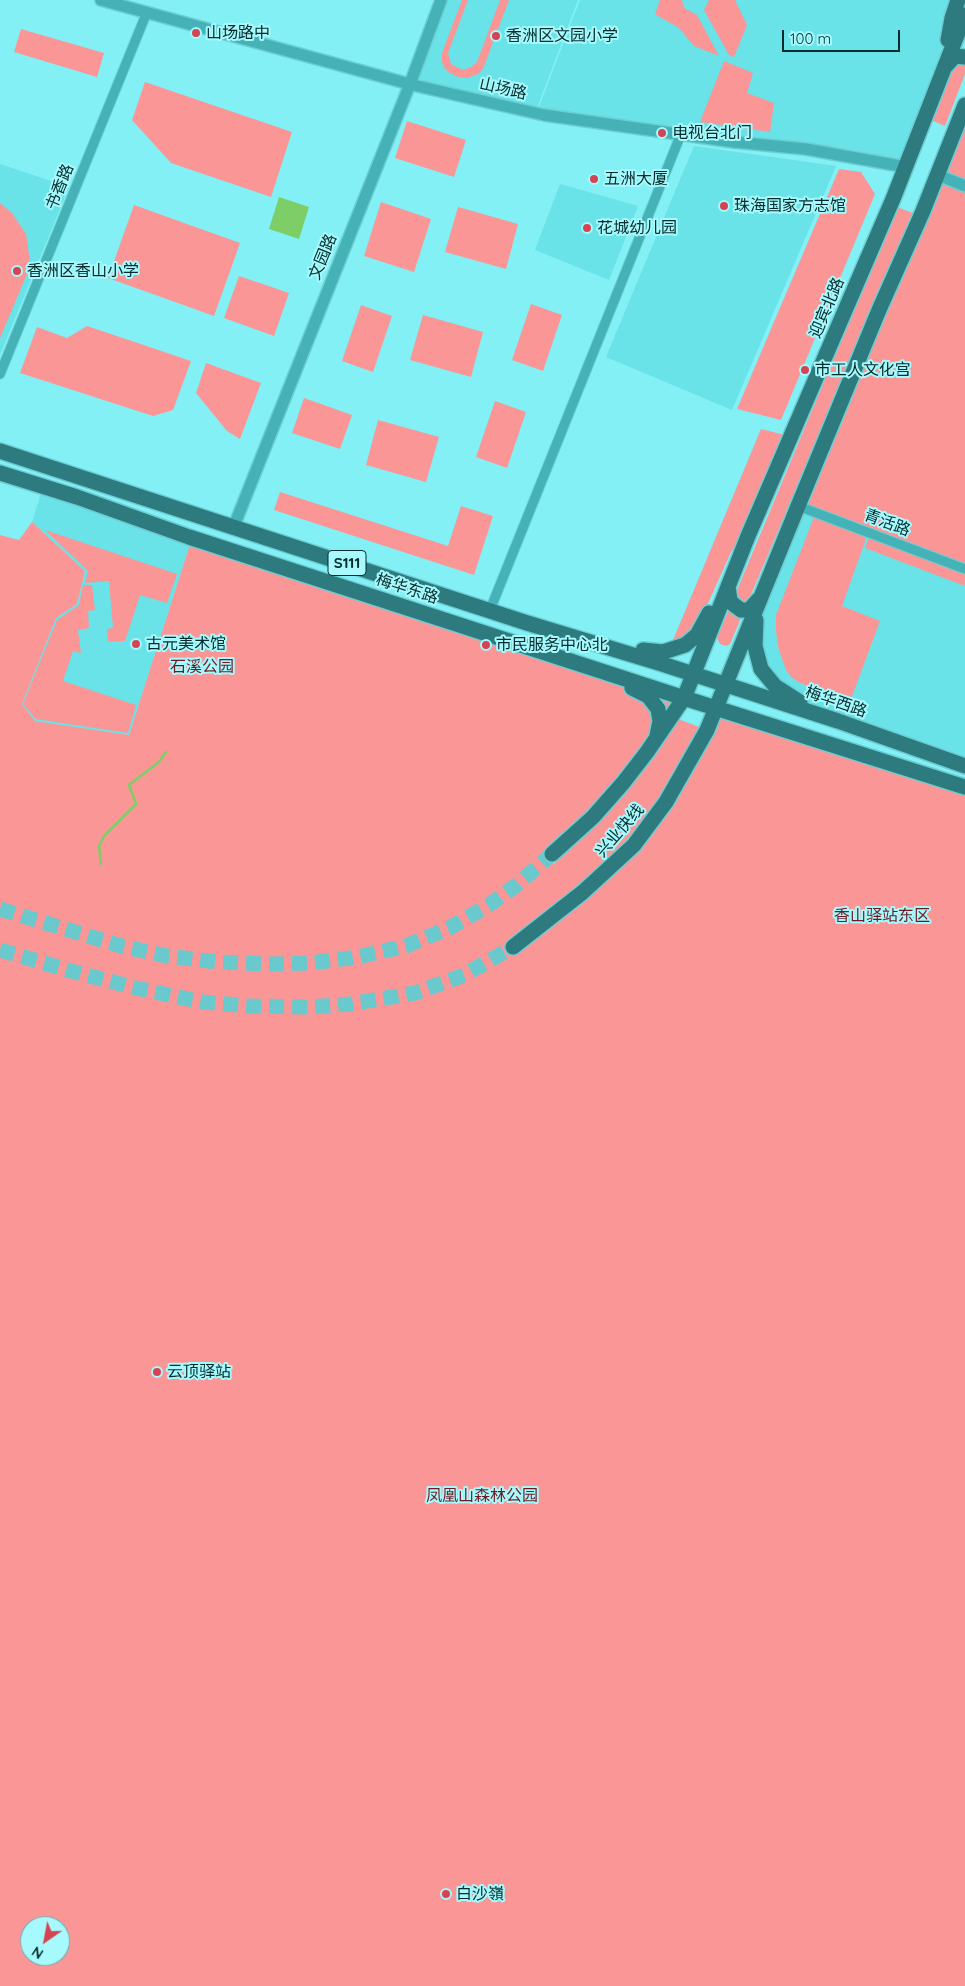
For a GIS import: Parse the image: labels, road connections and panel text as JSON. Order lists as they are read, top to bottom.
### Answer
{
  "streets": {
    "main road": [
      "迎宾北路",
      "S111",
      "梅华东路",
      "梅华西路",
      "兴业快线"
    ],
    "street": [
      "山场路",
      "书香路",
      "文园路",
      "青活路"
    ]
  },
  "crossings": [
    ["山场路", "书香路"],
    ["山场路", "文园路"],
    ["山场路", "迎宾北路"],
    ["文园路", "梅华东路"],
    ["迎宾北路", "梅华东路"],
    ["迎宾北路", "梅华西路"],
    ["迎宾北路", "兴业快线"],
    ["梅华东路", "梅华西路"],
    ["梅华东路", "兴业快线"]
  ],
  "parks": ["石溪公园", "香山驿站东区", "凤凰山森林公园"],
  "places": [
    "山场路中",
    "香洲区文园小学",
    "电视台北门",
    "五洲大厦",
    "珠海国家方志馆",
    "花城幼儿园",
    "香洲区香山小学",
    "市工人文化宫",
    "古元美术馆",
    "市民服务中心北",
    "云顶驿站",
    "白沙嶺"
  ],
  "scale_bar": "100 m",
  "north": "bottom left"
}
